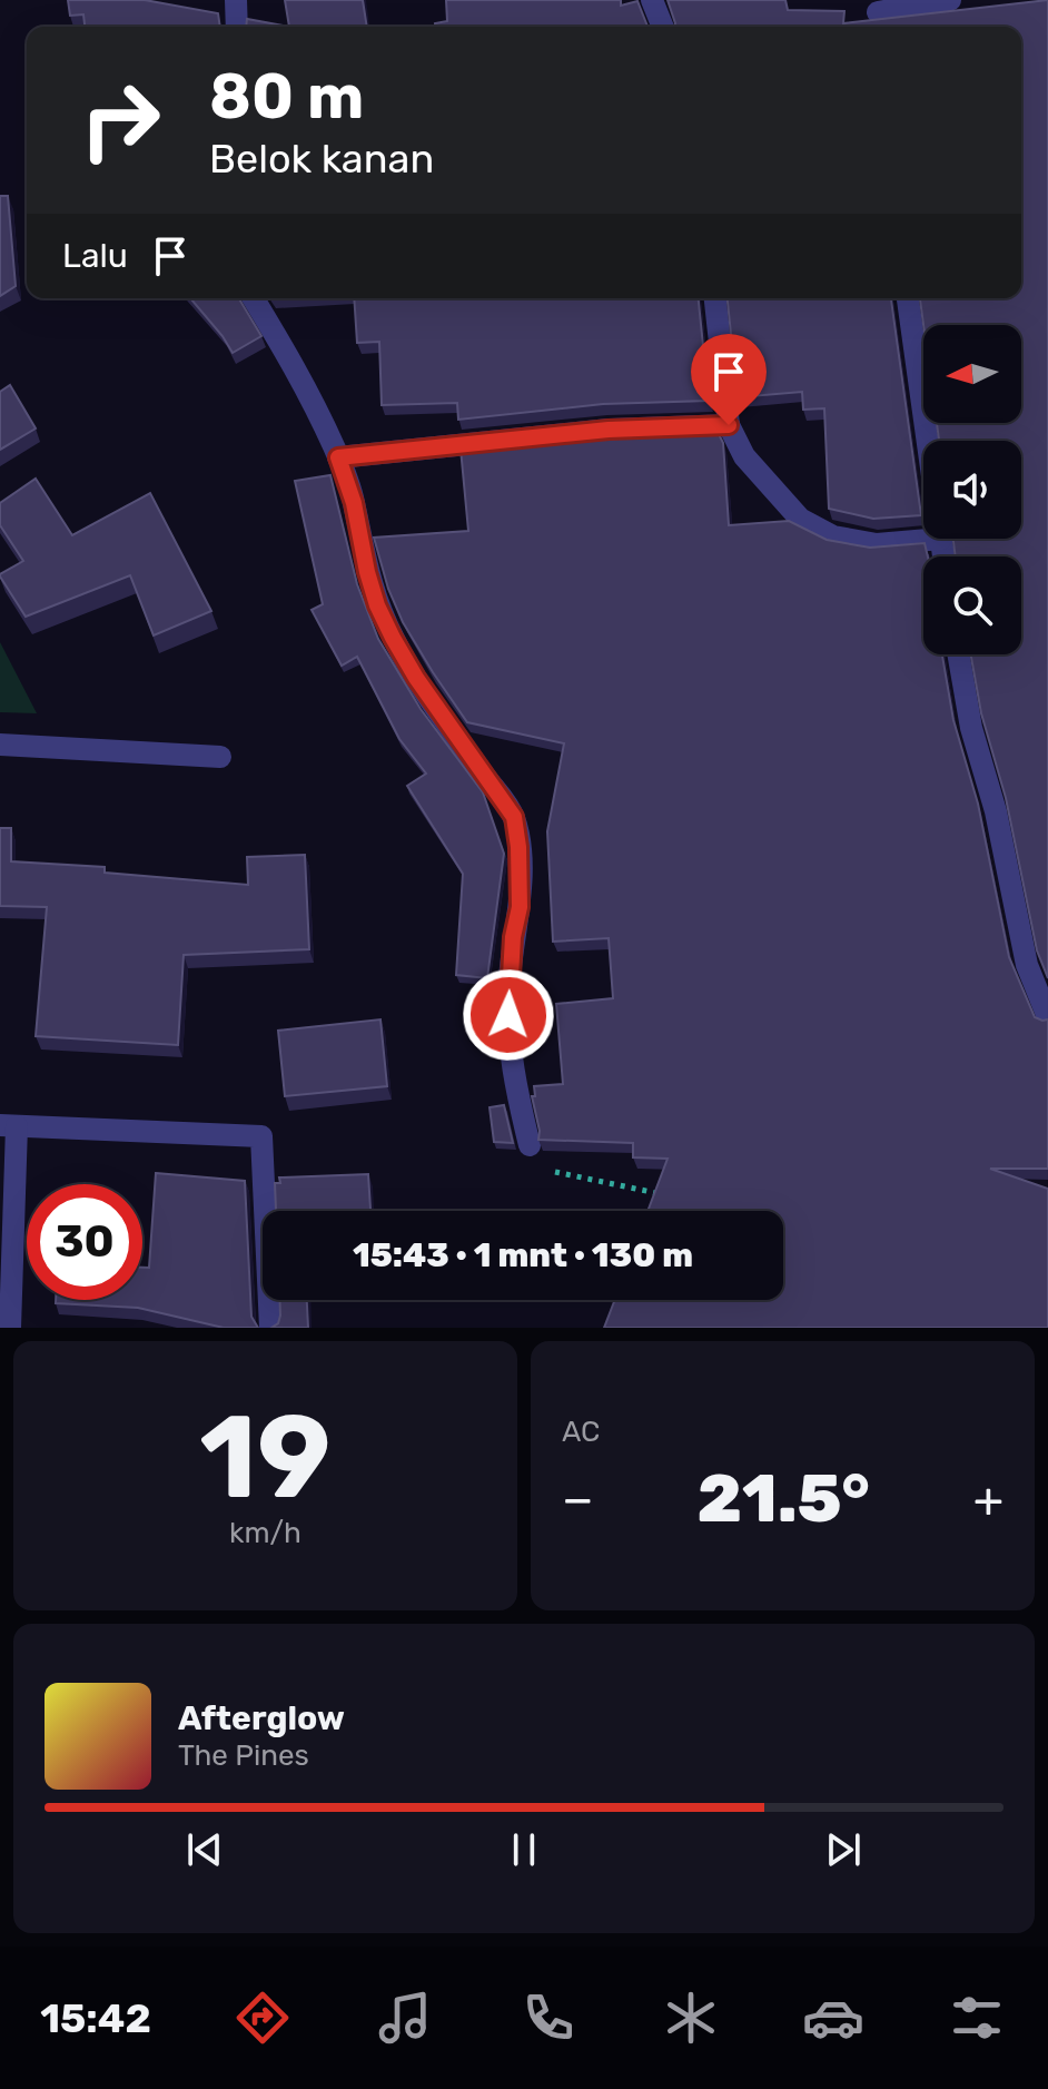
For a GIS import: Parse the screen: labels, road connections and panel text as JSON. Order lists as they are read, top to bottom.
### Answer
{
  "north": "left",
  "page": {
    "turn": ["80 m", "Belok kanan"],
    "then": "Lalu",
    "limit": "30",
    "trip": "15:43 · 1 mnt · 130 m",
    "tile": [
      ["19", "km/h"],
      "AC"
    ],
    "heat": ["−", "21.5°", "+"],
    "song": ["Afterglow", "The Pines"],
    "tabs": "15:42"
  }
}
